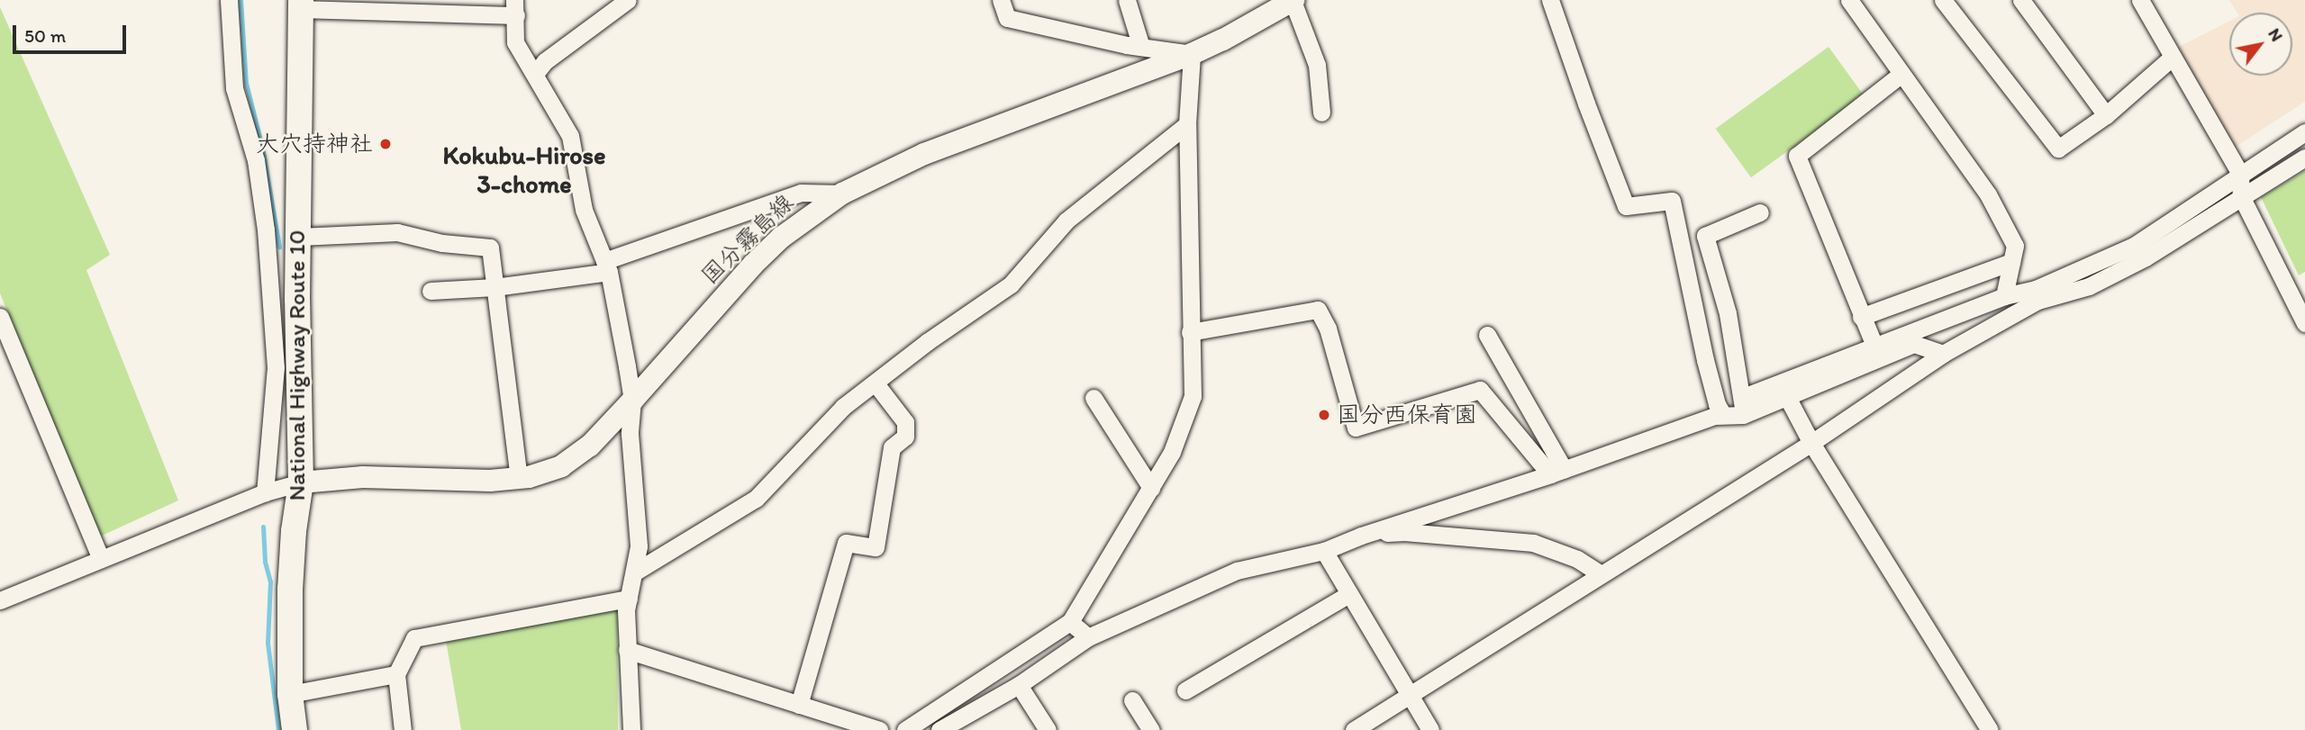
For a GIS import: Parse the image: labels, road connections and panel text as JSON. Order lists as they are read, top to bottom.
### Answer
{
  "streets": {
    "highway": ["National Highway Route 10"],
    "main road": ["国分霧島線"]
  },
  "crossings": [
    ["国分霧島線", "National Highway Route 10"]
  ],
  "districts": ["Kokubu-Hirose 3-chome"],
  "places": ["大穴持神社", "国分西保育園"],
  "scale_bar": "50 m",
  "north": "top right"
}
